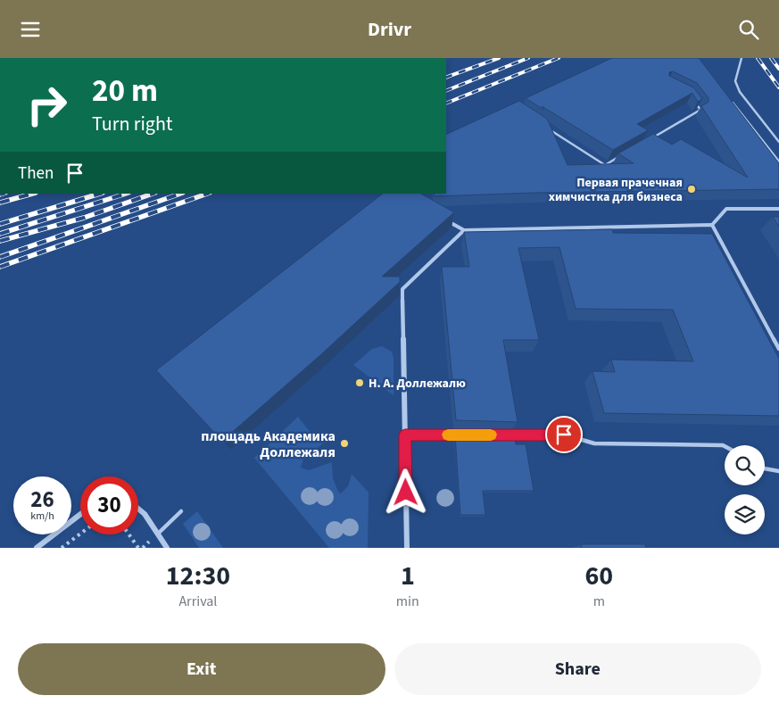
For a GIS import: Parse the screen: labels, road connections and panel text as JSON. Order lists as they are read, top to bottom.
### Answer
{
  "places": ["Первая прачечная химчистка для бизнеса", "Н. А. Доллежалю", "площадь Академика Доллежаля"],
  "page": {
    "header": "Drivr",
    "turn": ["20 m", "Turn right"],
    "then": "Then",
    "speed": "26 km/h",
    "limit": "30",
    "eta": [
      "12:30",
      "Arrival",
      "1",
      "min",
      "60",
      "m"
    ],
    "buttons": ["Exit", "Share"]
  }
}
